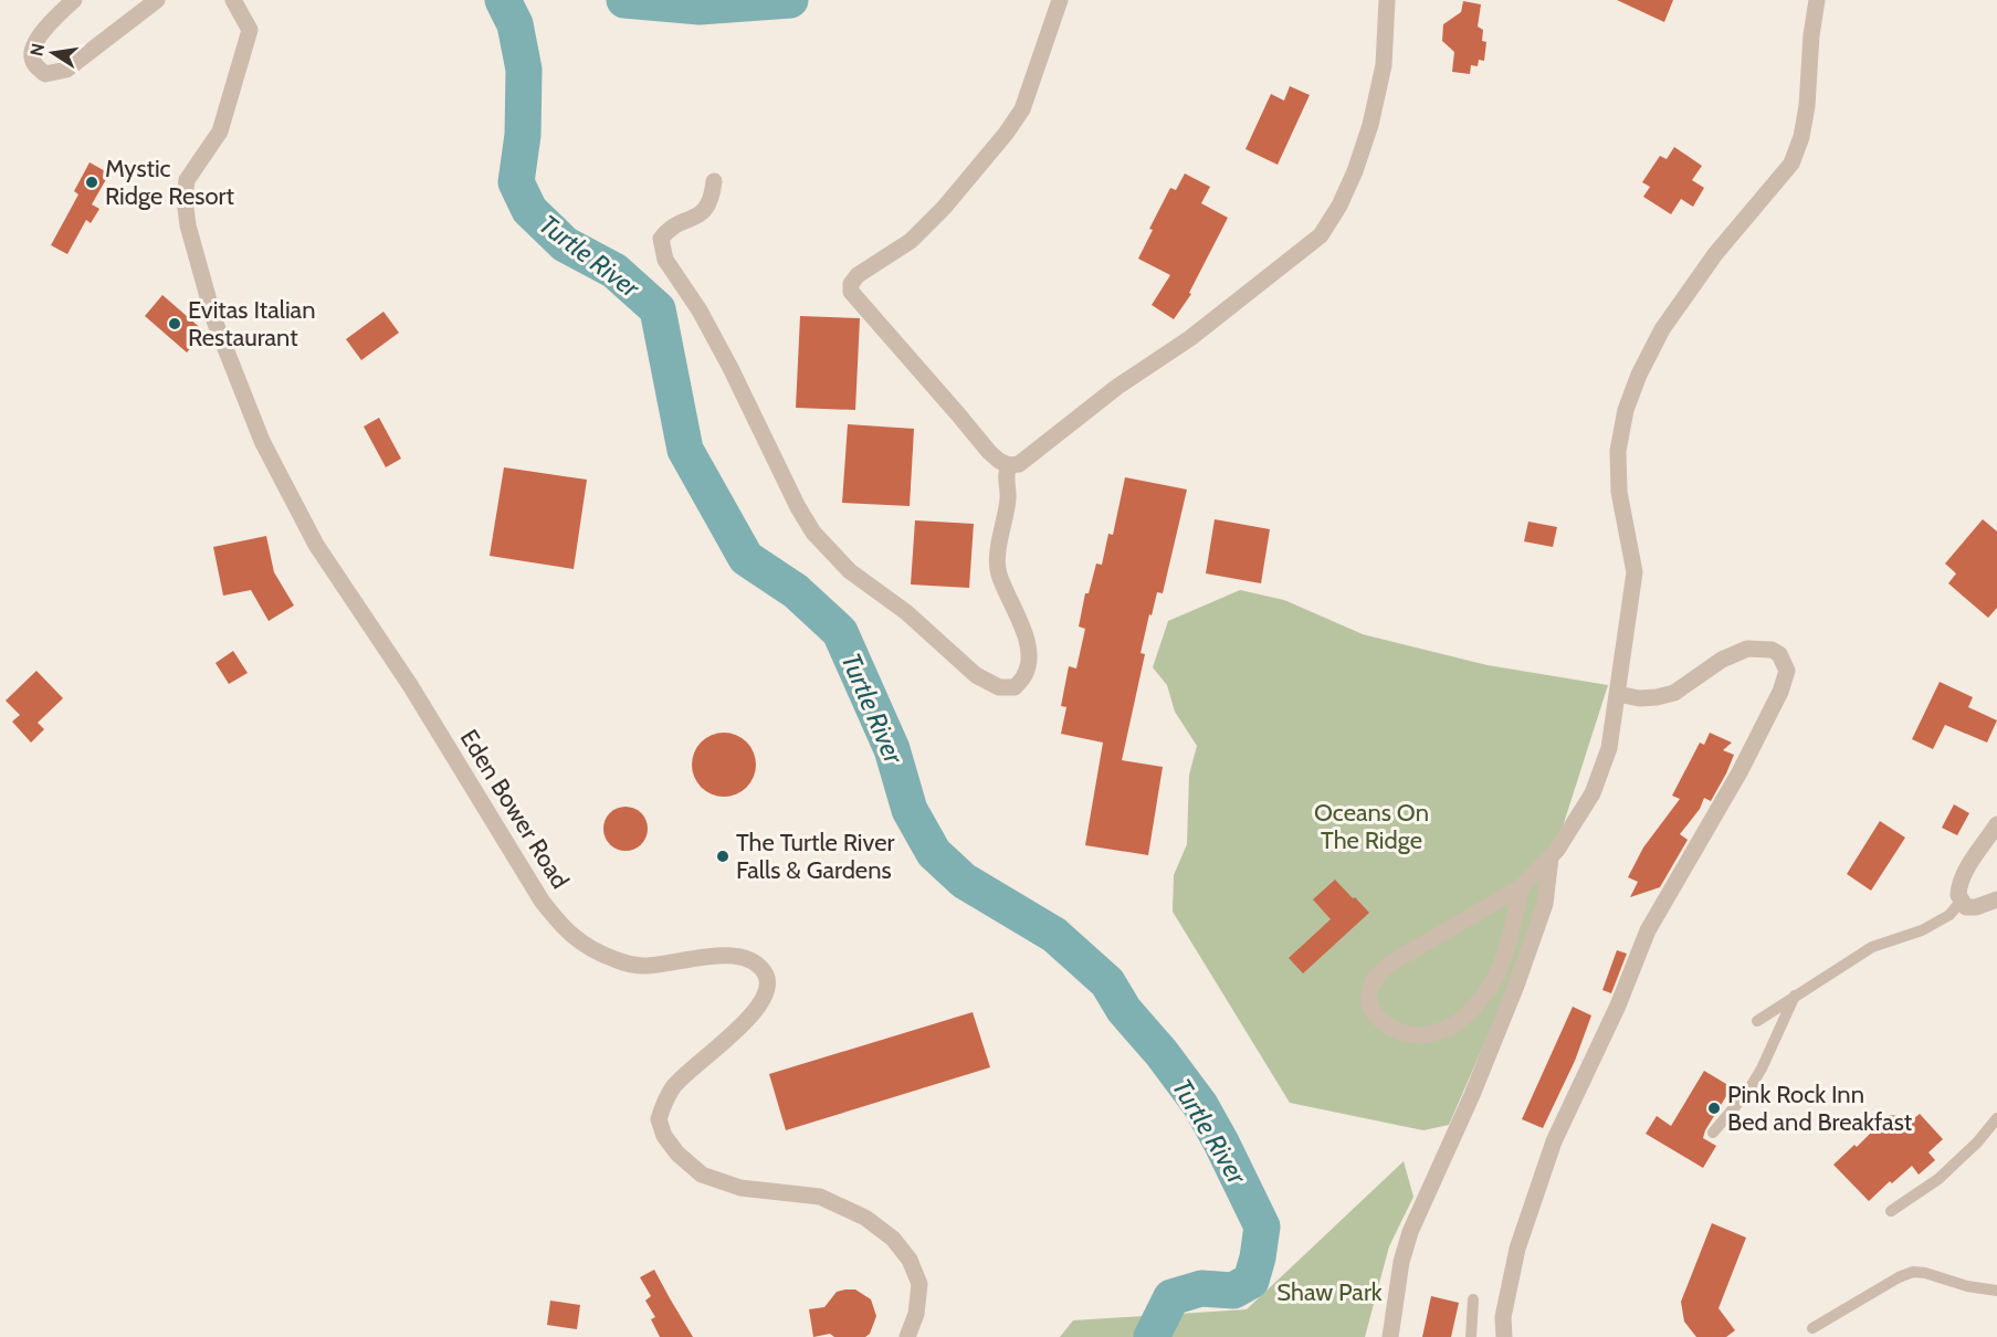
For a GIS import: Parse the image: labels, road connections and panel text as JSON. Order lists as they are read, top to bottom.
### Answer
{
  "streets": {
    "street": ["Eden Bower Road"]
  },
  "water": ["Turtle River"],
  "parks": ["Oceans On The Ridge", "Shaw Park"],
  "places": [
    "Mystic Ridge Resort",
    "Evitas Italian Restaurant",
    "The Turtle River Falls & Gardens",
    "Pink Rock Inn Bed and Breakfast"
  ],
  "north": "left"
}
